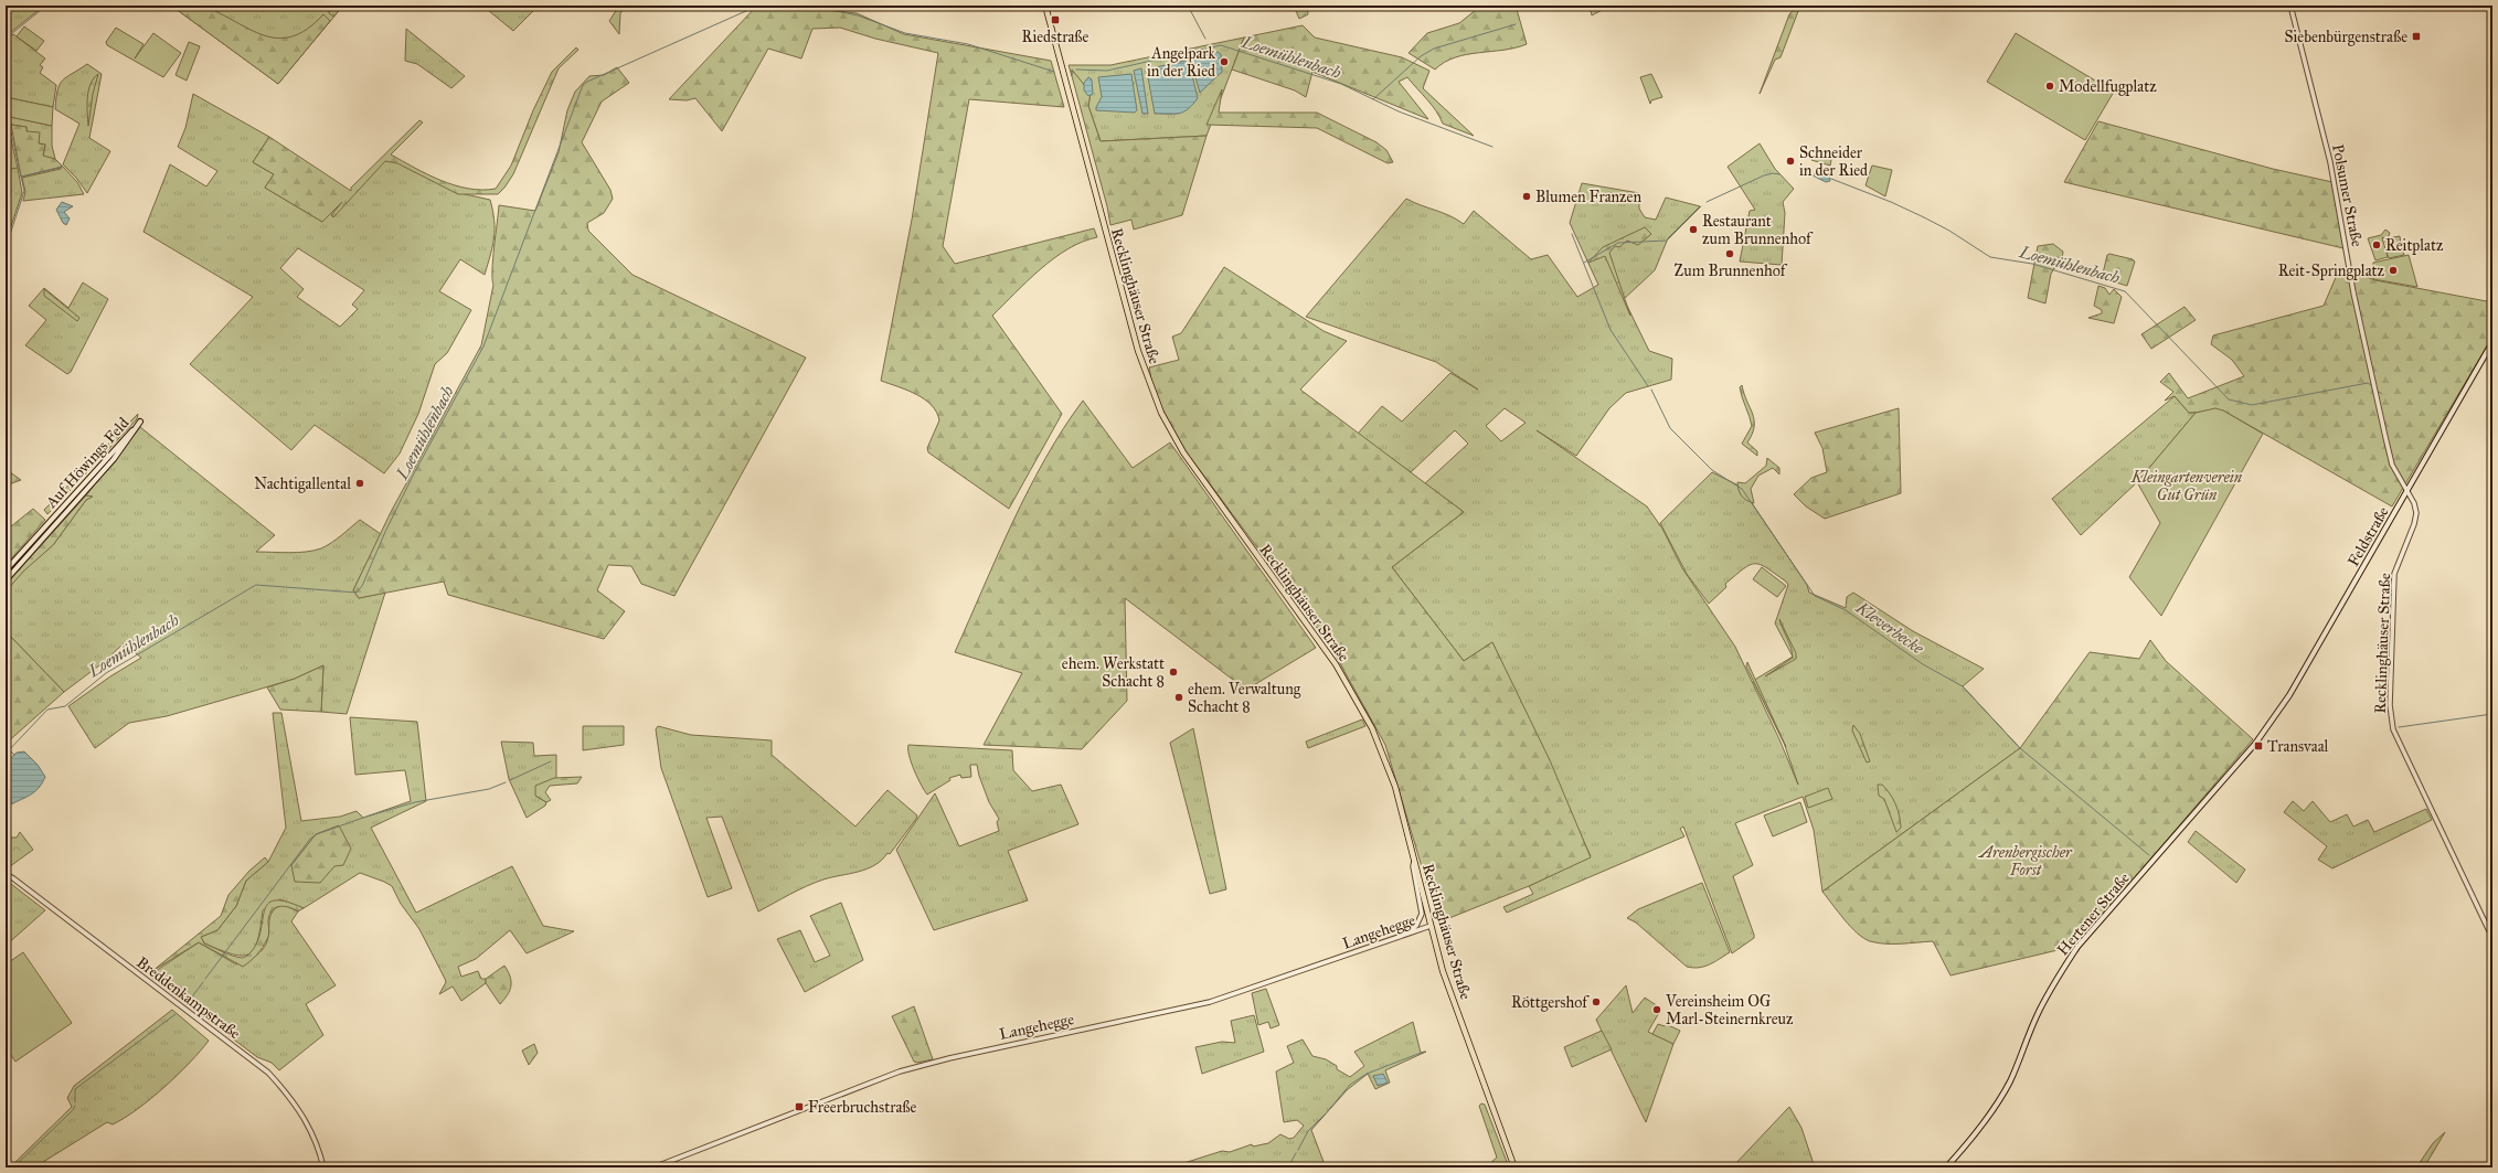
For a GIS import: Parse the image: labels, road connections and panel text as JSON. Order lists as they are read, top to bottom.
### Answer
{
  "streets": {
    "main road": [
      "Recklinghäuser Straße",
      "Auf Höwings Feld",
      "Feldstraße",
      "Hertener Straße"
    ],
    "street": ["Polsumer Straße", "Langehegge", "Breddenkampstraße"]
  },
  "crossings": [
    ["Polsumer Straße", "Recklinghäuser Straße"],
    ["Polsumer Straße", "Feldstraße"],
    ["Recklinghäuser Straße", "Feldstraße"],
    ["Recklinghäuser Straße", "Langehegge"],
    ["Feldstraße", "Hertener Straße"]
  ],
  "water": ["Loemühlenbach", "Kleverbecke"],
  "parks": ["Kleingartenverein Gut Grün", "Arenbergischer Forst"],
  "places": {
    "transit": [
      "Riedstraße",
      "Siebenbürgenstraße",
      "Transvaal",
      "Freerbruchstraße"
    ],
    "other": [
      "Angelpark in der Ried",
      "Modellfugplatz",
      "Schneider in der Ried",
      "Blumen Franzen",
      "Restaurant zum Brunnenhof",
      "Reitplatz",
      "Zum Brunnenhof",
      "Reit-Springplatz",
      "Nachtigallental",
      "ehem. Werkstatt Schacht 8",
      "ehem. Verwaltung Schacht 8",
      "Röttgershof",
      "Vereinsheim OG Marl-Steinernkreuz"
    ]
  }
}
